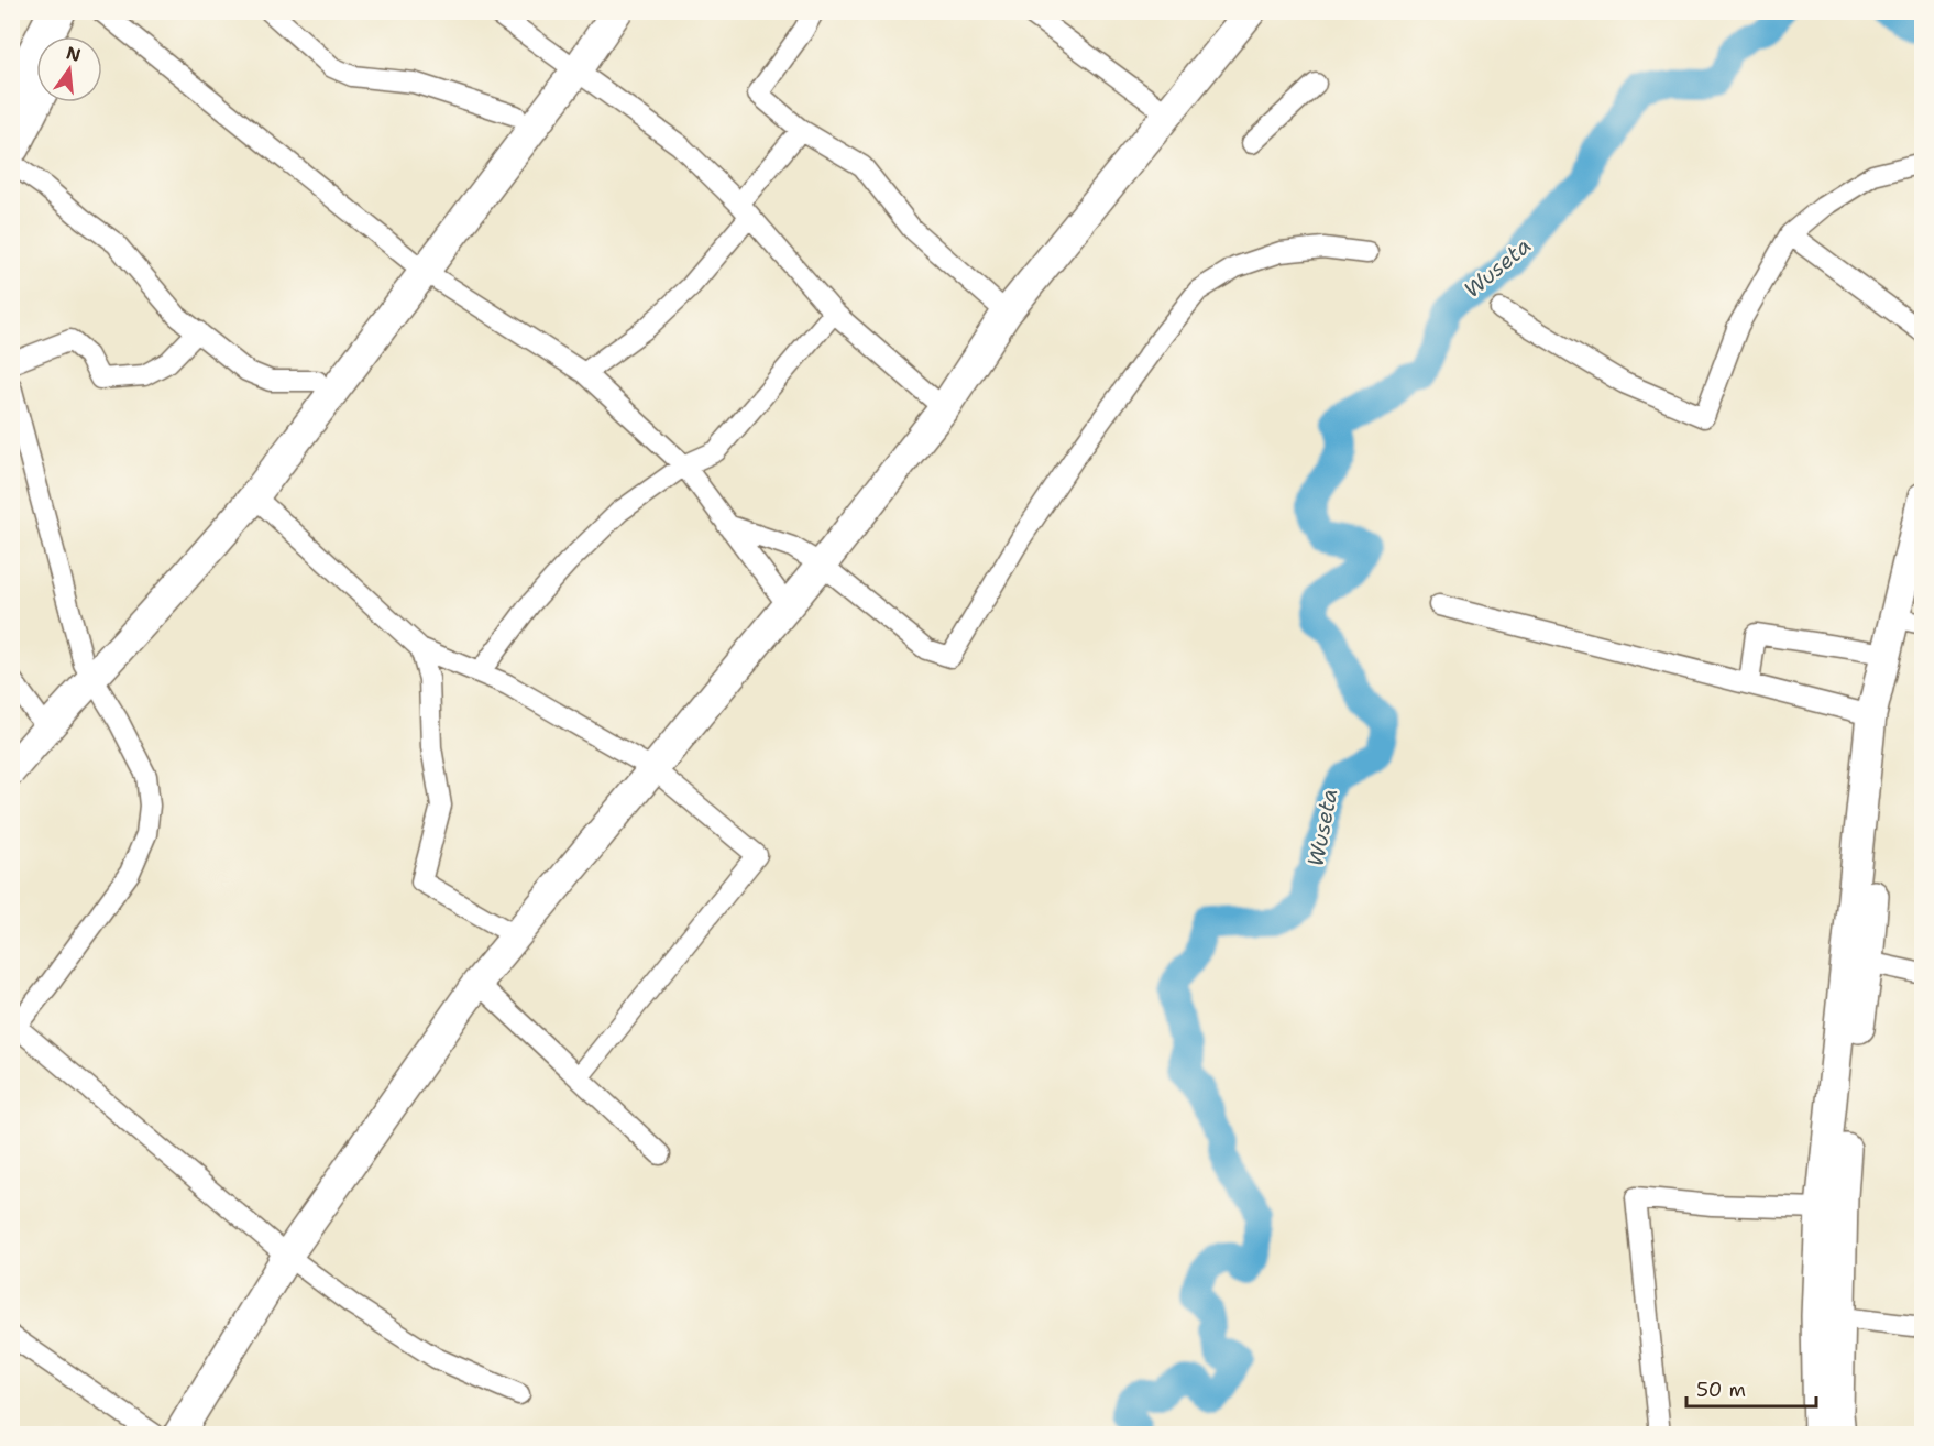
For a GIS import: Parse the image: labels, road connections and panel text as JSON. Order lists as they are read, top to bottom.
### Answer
{
  "water": ["Wuseta"],
  "scale_bar": "50 m",
  "north": "top"
}
